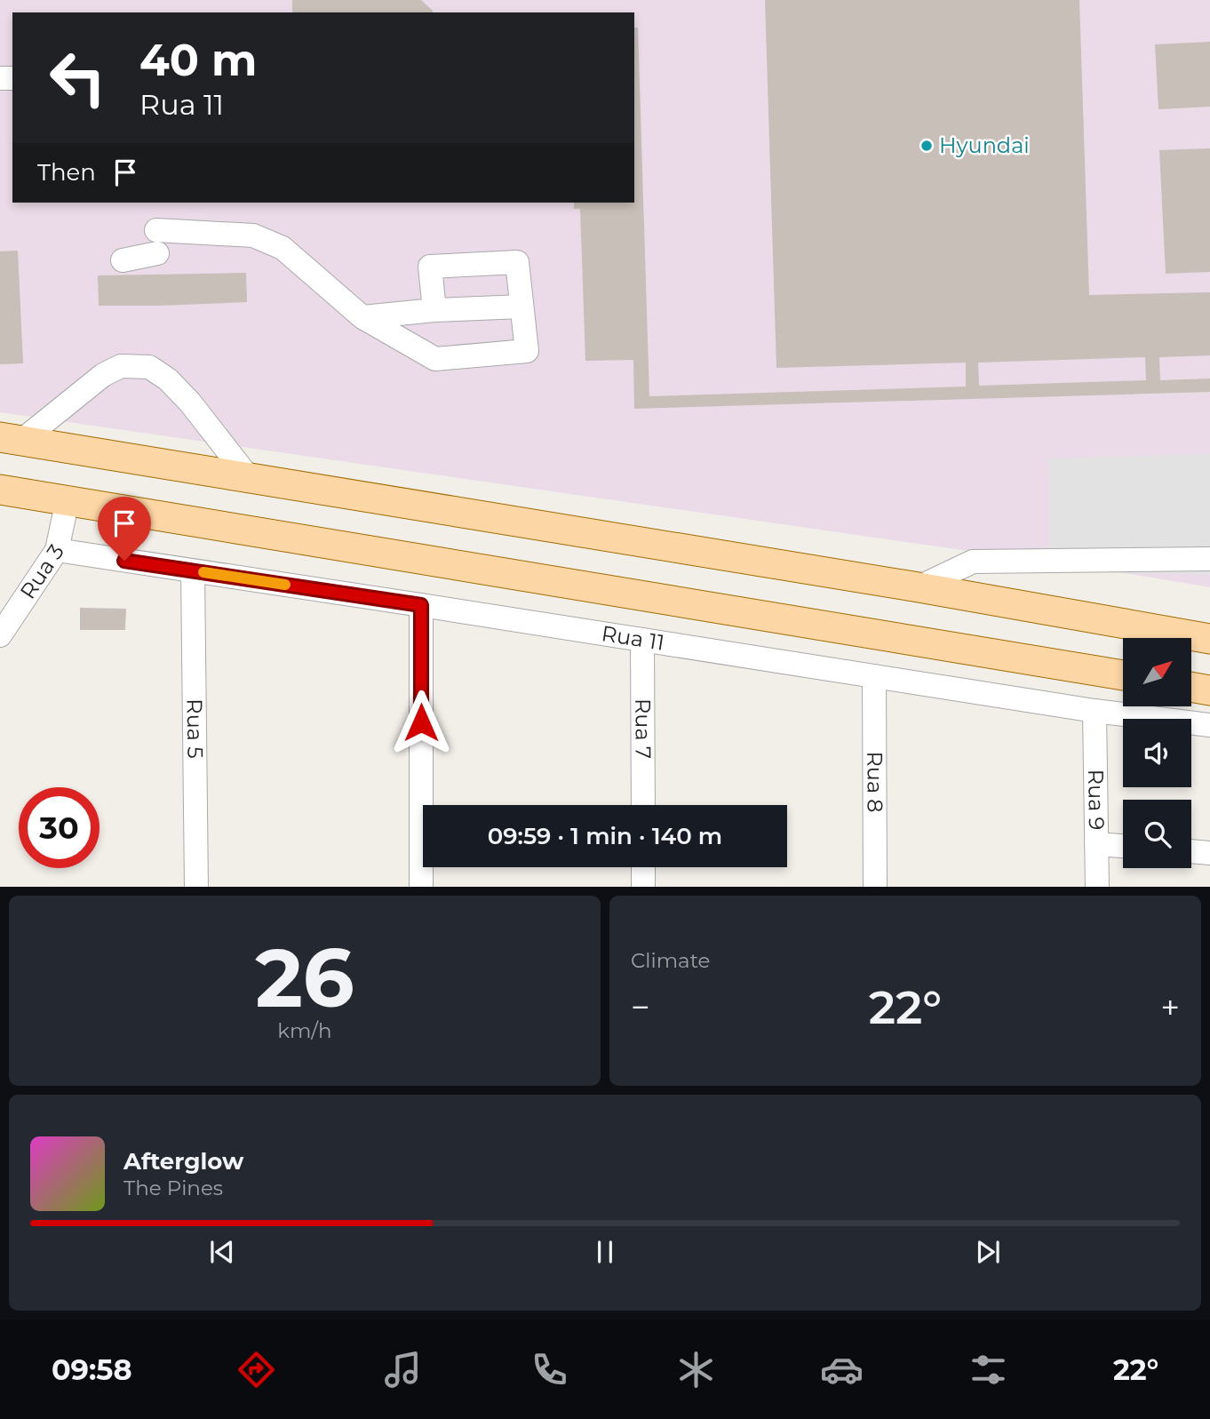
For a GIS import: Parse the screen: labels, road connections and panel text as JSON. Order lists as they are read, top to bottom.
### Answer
{
  "streets": {
    "street": [
      "Rua 3",
      "Rua 11",
      "Rua 7",
      "Rua 5",
      "Rua 8",
      "Rua 9"
    ]
  },
  "crossings": [
    ["Rua 3", "Rua 11"],
    ["Rua 11", "Rua 7"],
    ["Rua 11", "Rua 5"],
    ["Rua 11", "Rua 8"],
    ["Rua 11", "Rua 9"]
  ],
  "places": ["Hyundai"],
  "north": "top right",
  "page": {
    "turn": ["40 m", "Rua 11"],
    "then": "Then",
    "limit": "30",
    "trip": "09:59 · 1 min · 140 m",
    "tile": [
      ["26", "km/h"],
      "Climate"
    ],
    "heat": ["−", "22°", "+"],
    "song": ["Afterglow", "The Pines"],
    "tabs": ["09:58", "22°"]
  }
}
